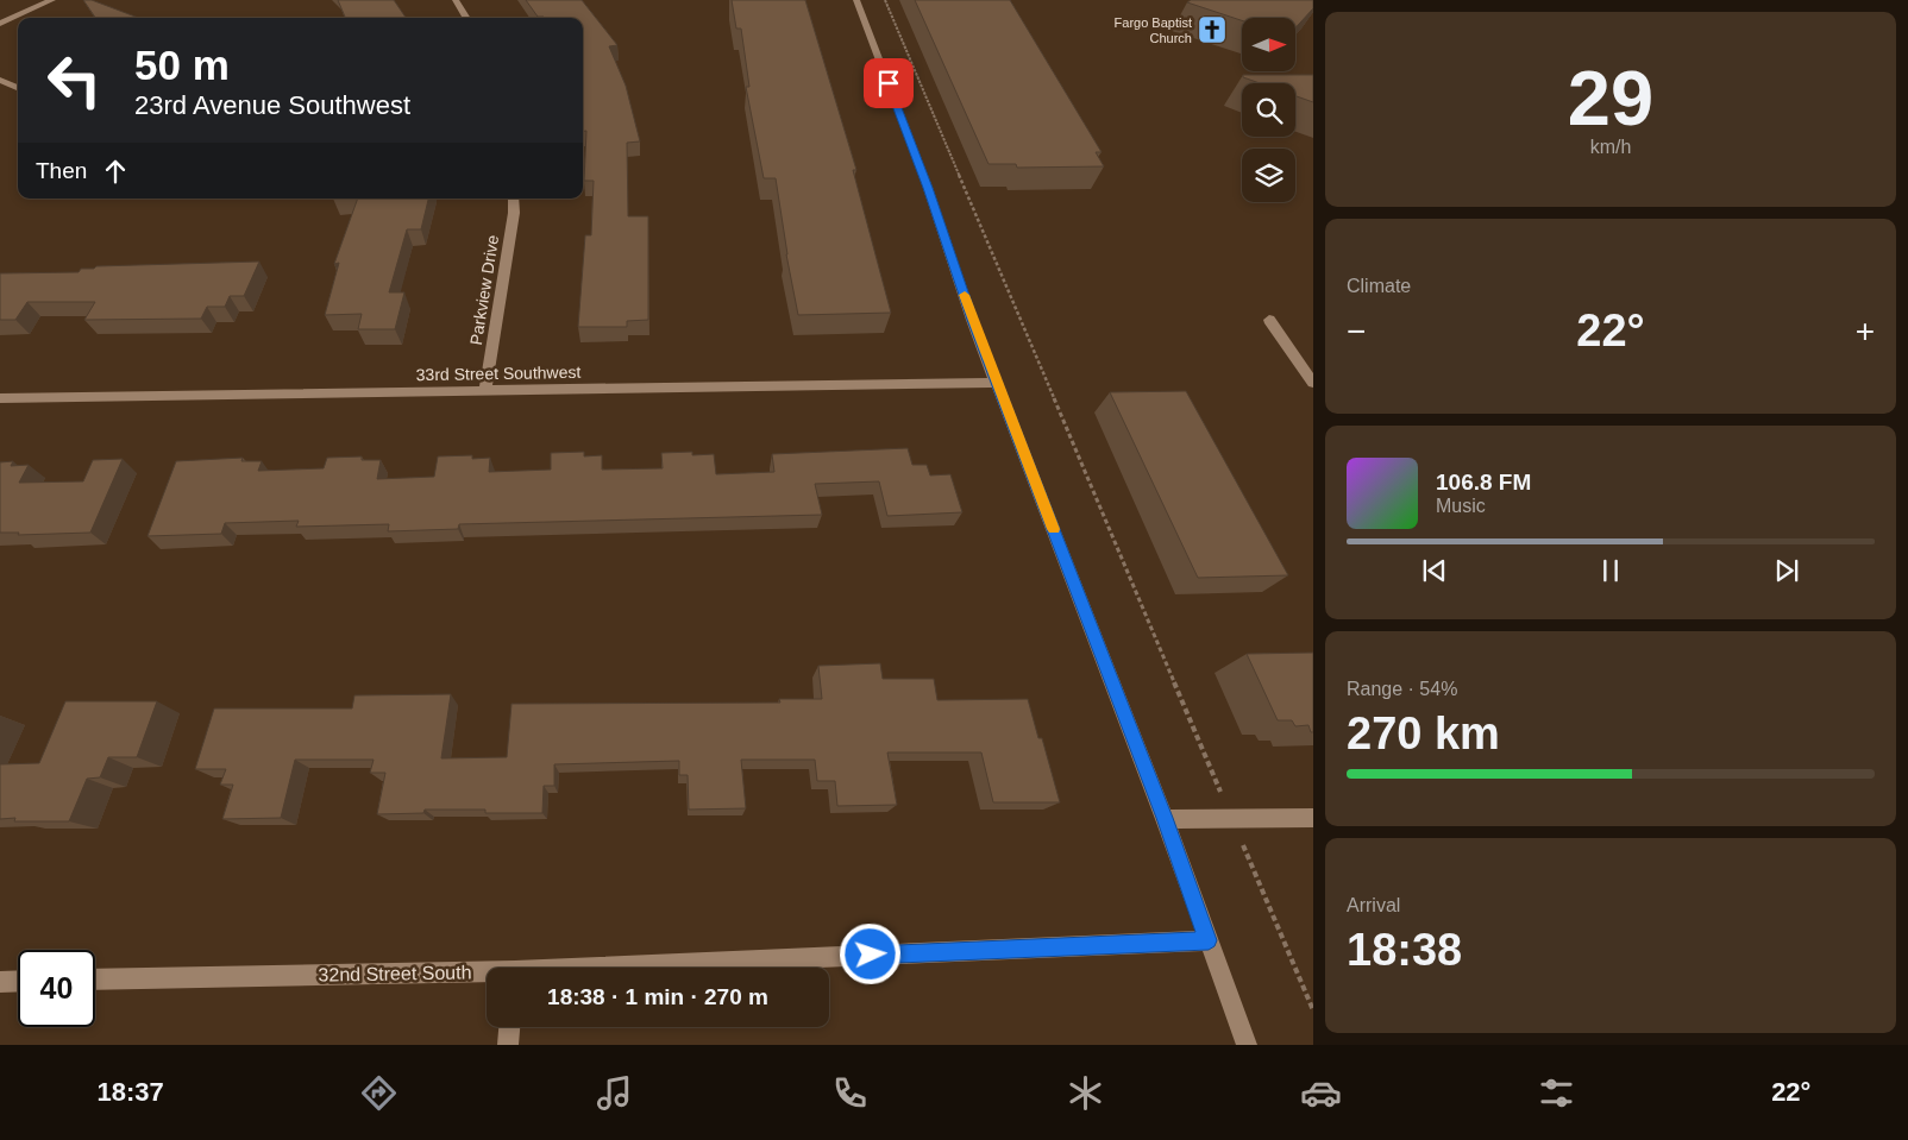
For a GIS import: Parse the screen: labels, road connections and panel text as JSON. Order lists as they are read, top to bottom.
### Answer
{
  "streets": {
    "street": ["Parkview Drive", "33rd Street Southwest", "32nd Street South"]
  },
  "crossings": [
    ["Parkview Drive", "33rd Street Southwest"]
  ],
  "places": {
    "church": ["Fargo Baptist Church"]
  },
  "north": "right",
  "page": {
    "tile": [
      ["29", "km/h"],
      "Climate",
      ["Range · 54%", "270 km"],
      ["Arrival", "18:38"]
    ],
    "turn": ["50 m", "23rd Avenue Southwest"],
    "then": "Then",
    "heat": ["−", "22°", "+"],
    "song": ["106.8 FM", "Music"],
    "limit": "40",
    "trip": "18:38 · 1 min · 270 m",
    "tabs": ["18:37", "22°"]
  }
}
